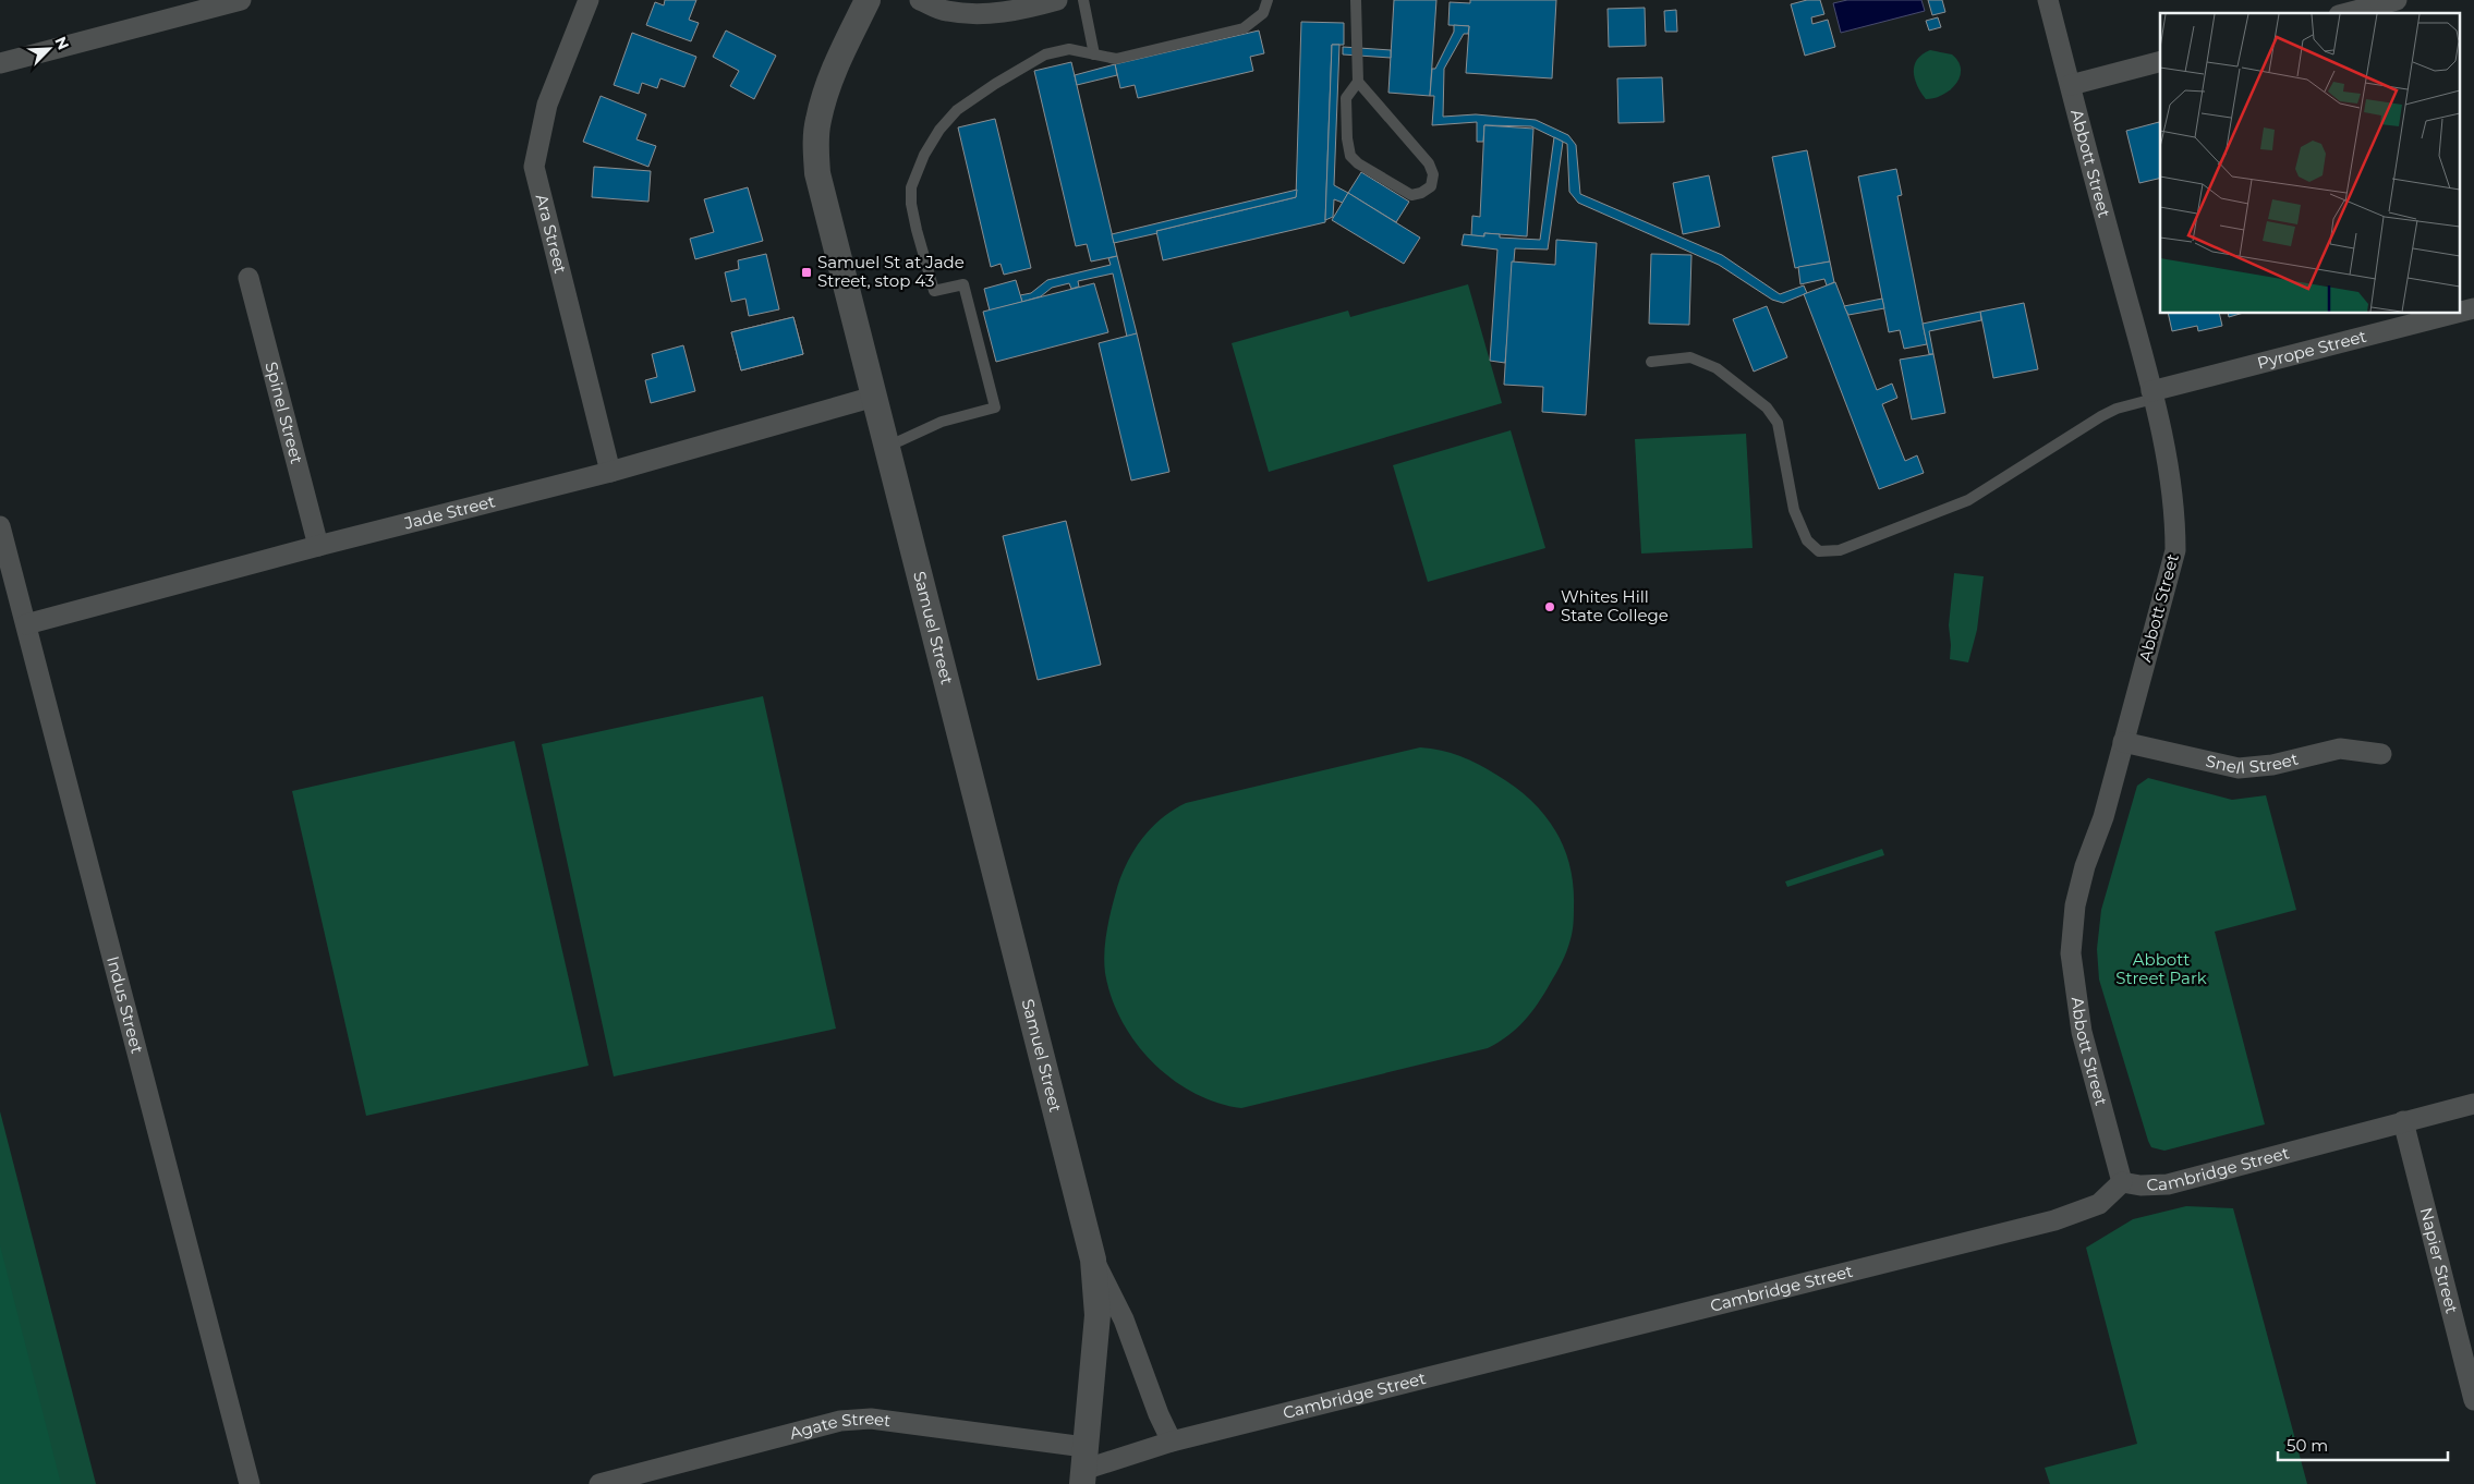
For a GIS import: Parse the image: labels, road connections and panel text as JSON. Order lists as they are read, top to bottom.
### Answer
{
  "streets": {
    "street": [
      "Abbott Street",
      "Ara Street",
      "Pyrope Street",
      "Spinel Street",
      "Jade Street",
      "Samuel Street",
      "Snell Street",
      "Indus Street",
      "Cambridge Street",
      "Napier Street",
      "Agate Street"
    ]
  },
  "crossings": [
    ["Abbott Street", "Pyrope Street"],
    ["Abbott Street", "Snell Street"],
    ["Abbott Street", "Cambridge Street"],
    ["Ara Street", "Jade Street"],
    ["Spinel Street", "Jade Street"],
    ["Jade Street", "Samuel Street"],
    ["Jade Street", "Indus Street"],
    ["Samuel Street", "Cambridge Street"],
    ["Samuel Street", "Agate Street"],
    ["Cambridge Street", "Napier Street"],
    ["Cambridge Street", "Agate Street"]
  ],
  "parks": ["Abbott Street Park"],
  "places": {
    "transit": ["Samuel St at Jade Street, stop 43"],
    "other": ["Whites Hill State College"]
  },
  "scale_bar": "50 m",
  "north": "top right"
}
